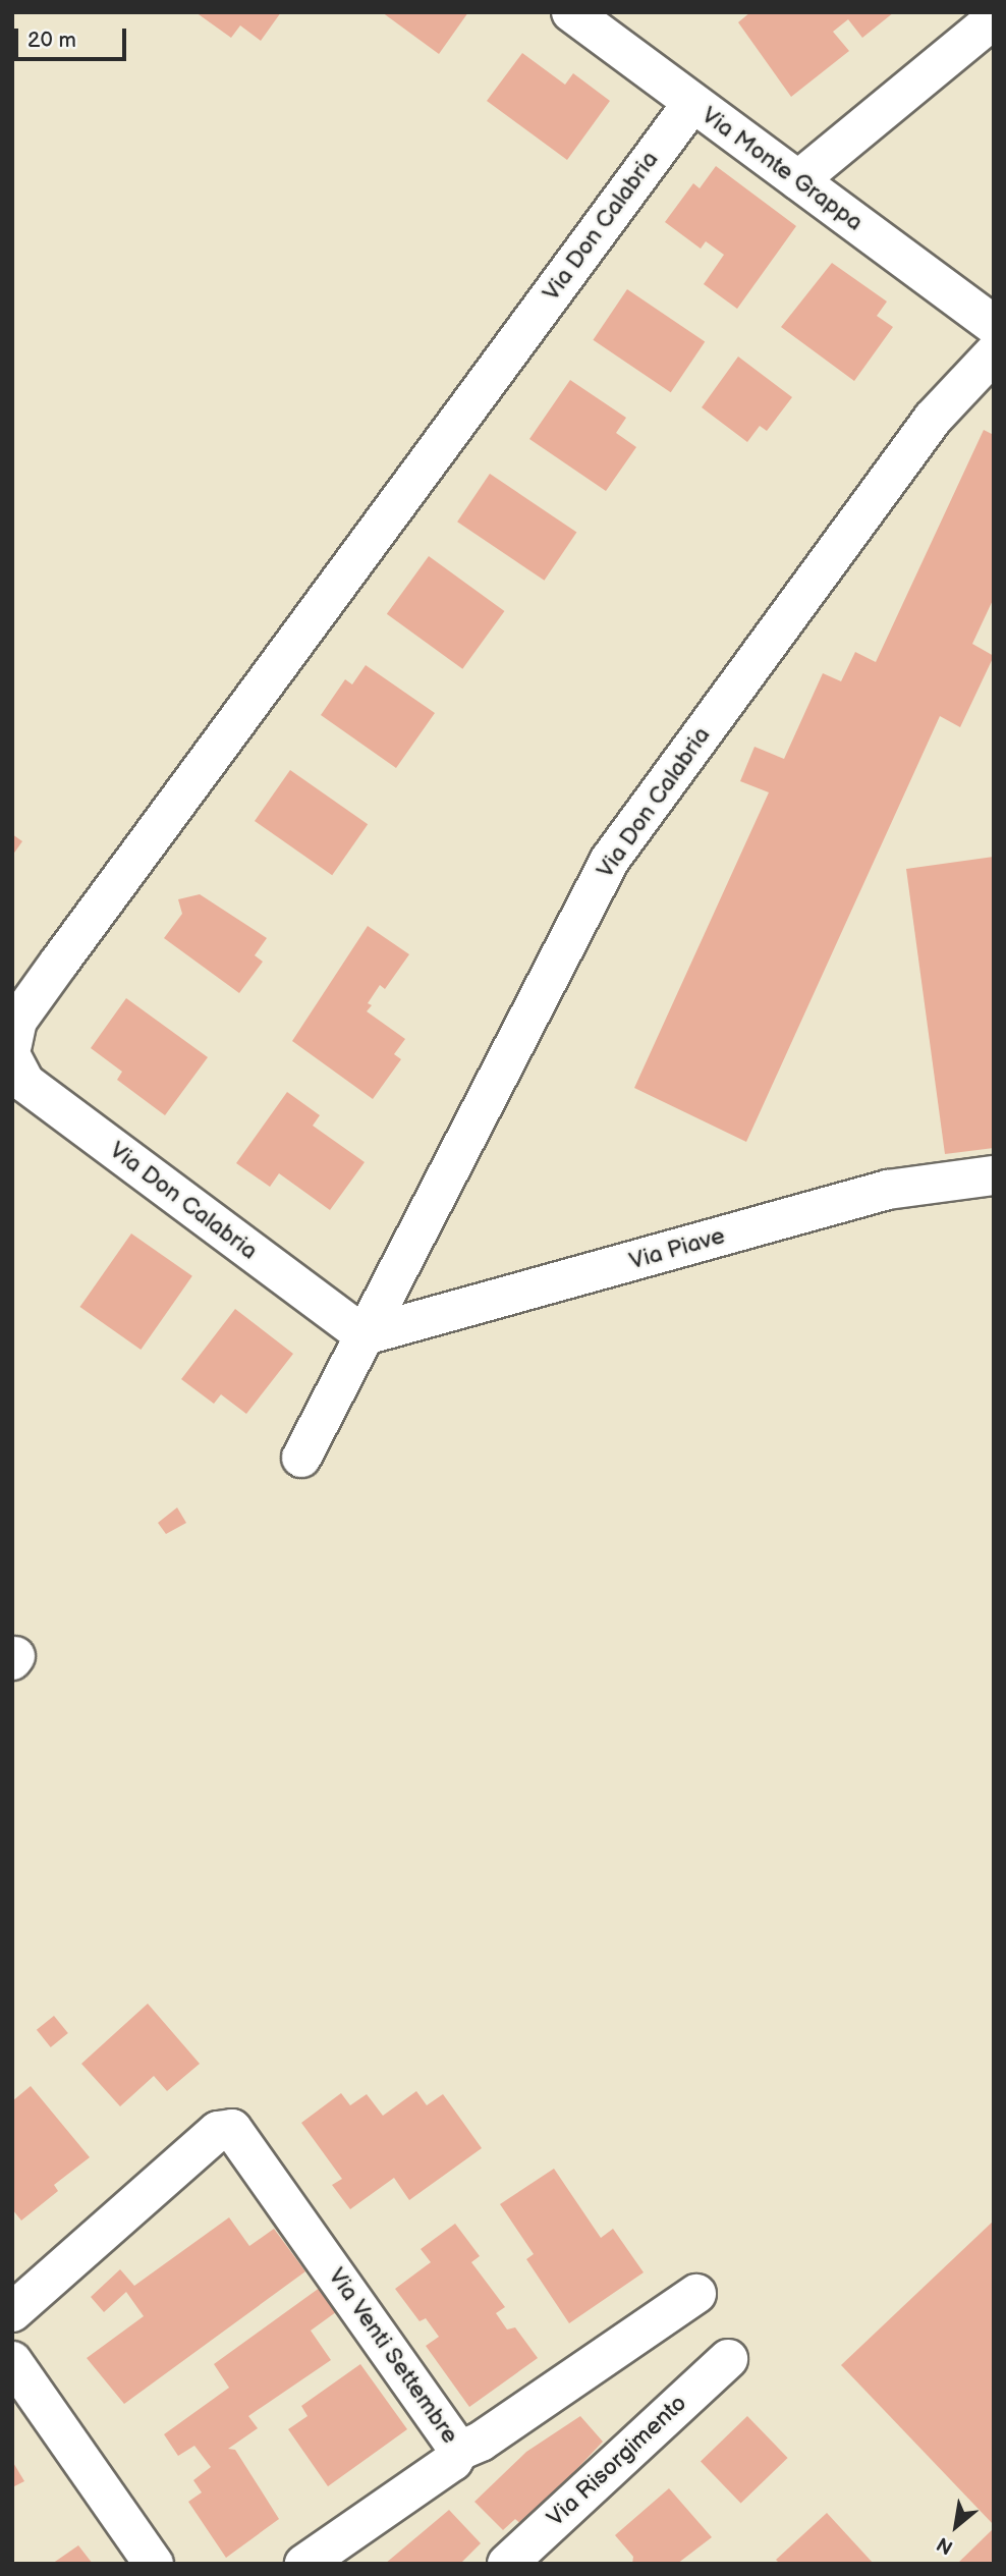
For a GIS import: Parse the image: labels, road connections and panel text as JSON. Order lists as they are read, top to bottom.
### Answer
{
  "streets": {
    "street": [
      "Via Monte Grappa",
      "Via Don Calabria",
      "Via Piave",
      "Via Venti Settembre",
      "Via Risorgimento"
    ]
  },
  "crossings": [
    ["Via Monte Grappa", "Via Don Calabria"],
    ["Via Don Calabria", "Via Piave"]
  ],
  "scale_bar": "20 m",
  "north": "bottom left"
}
